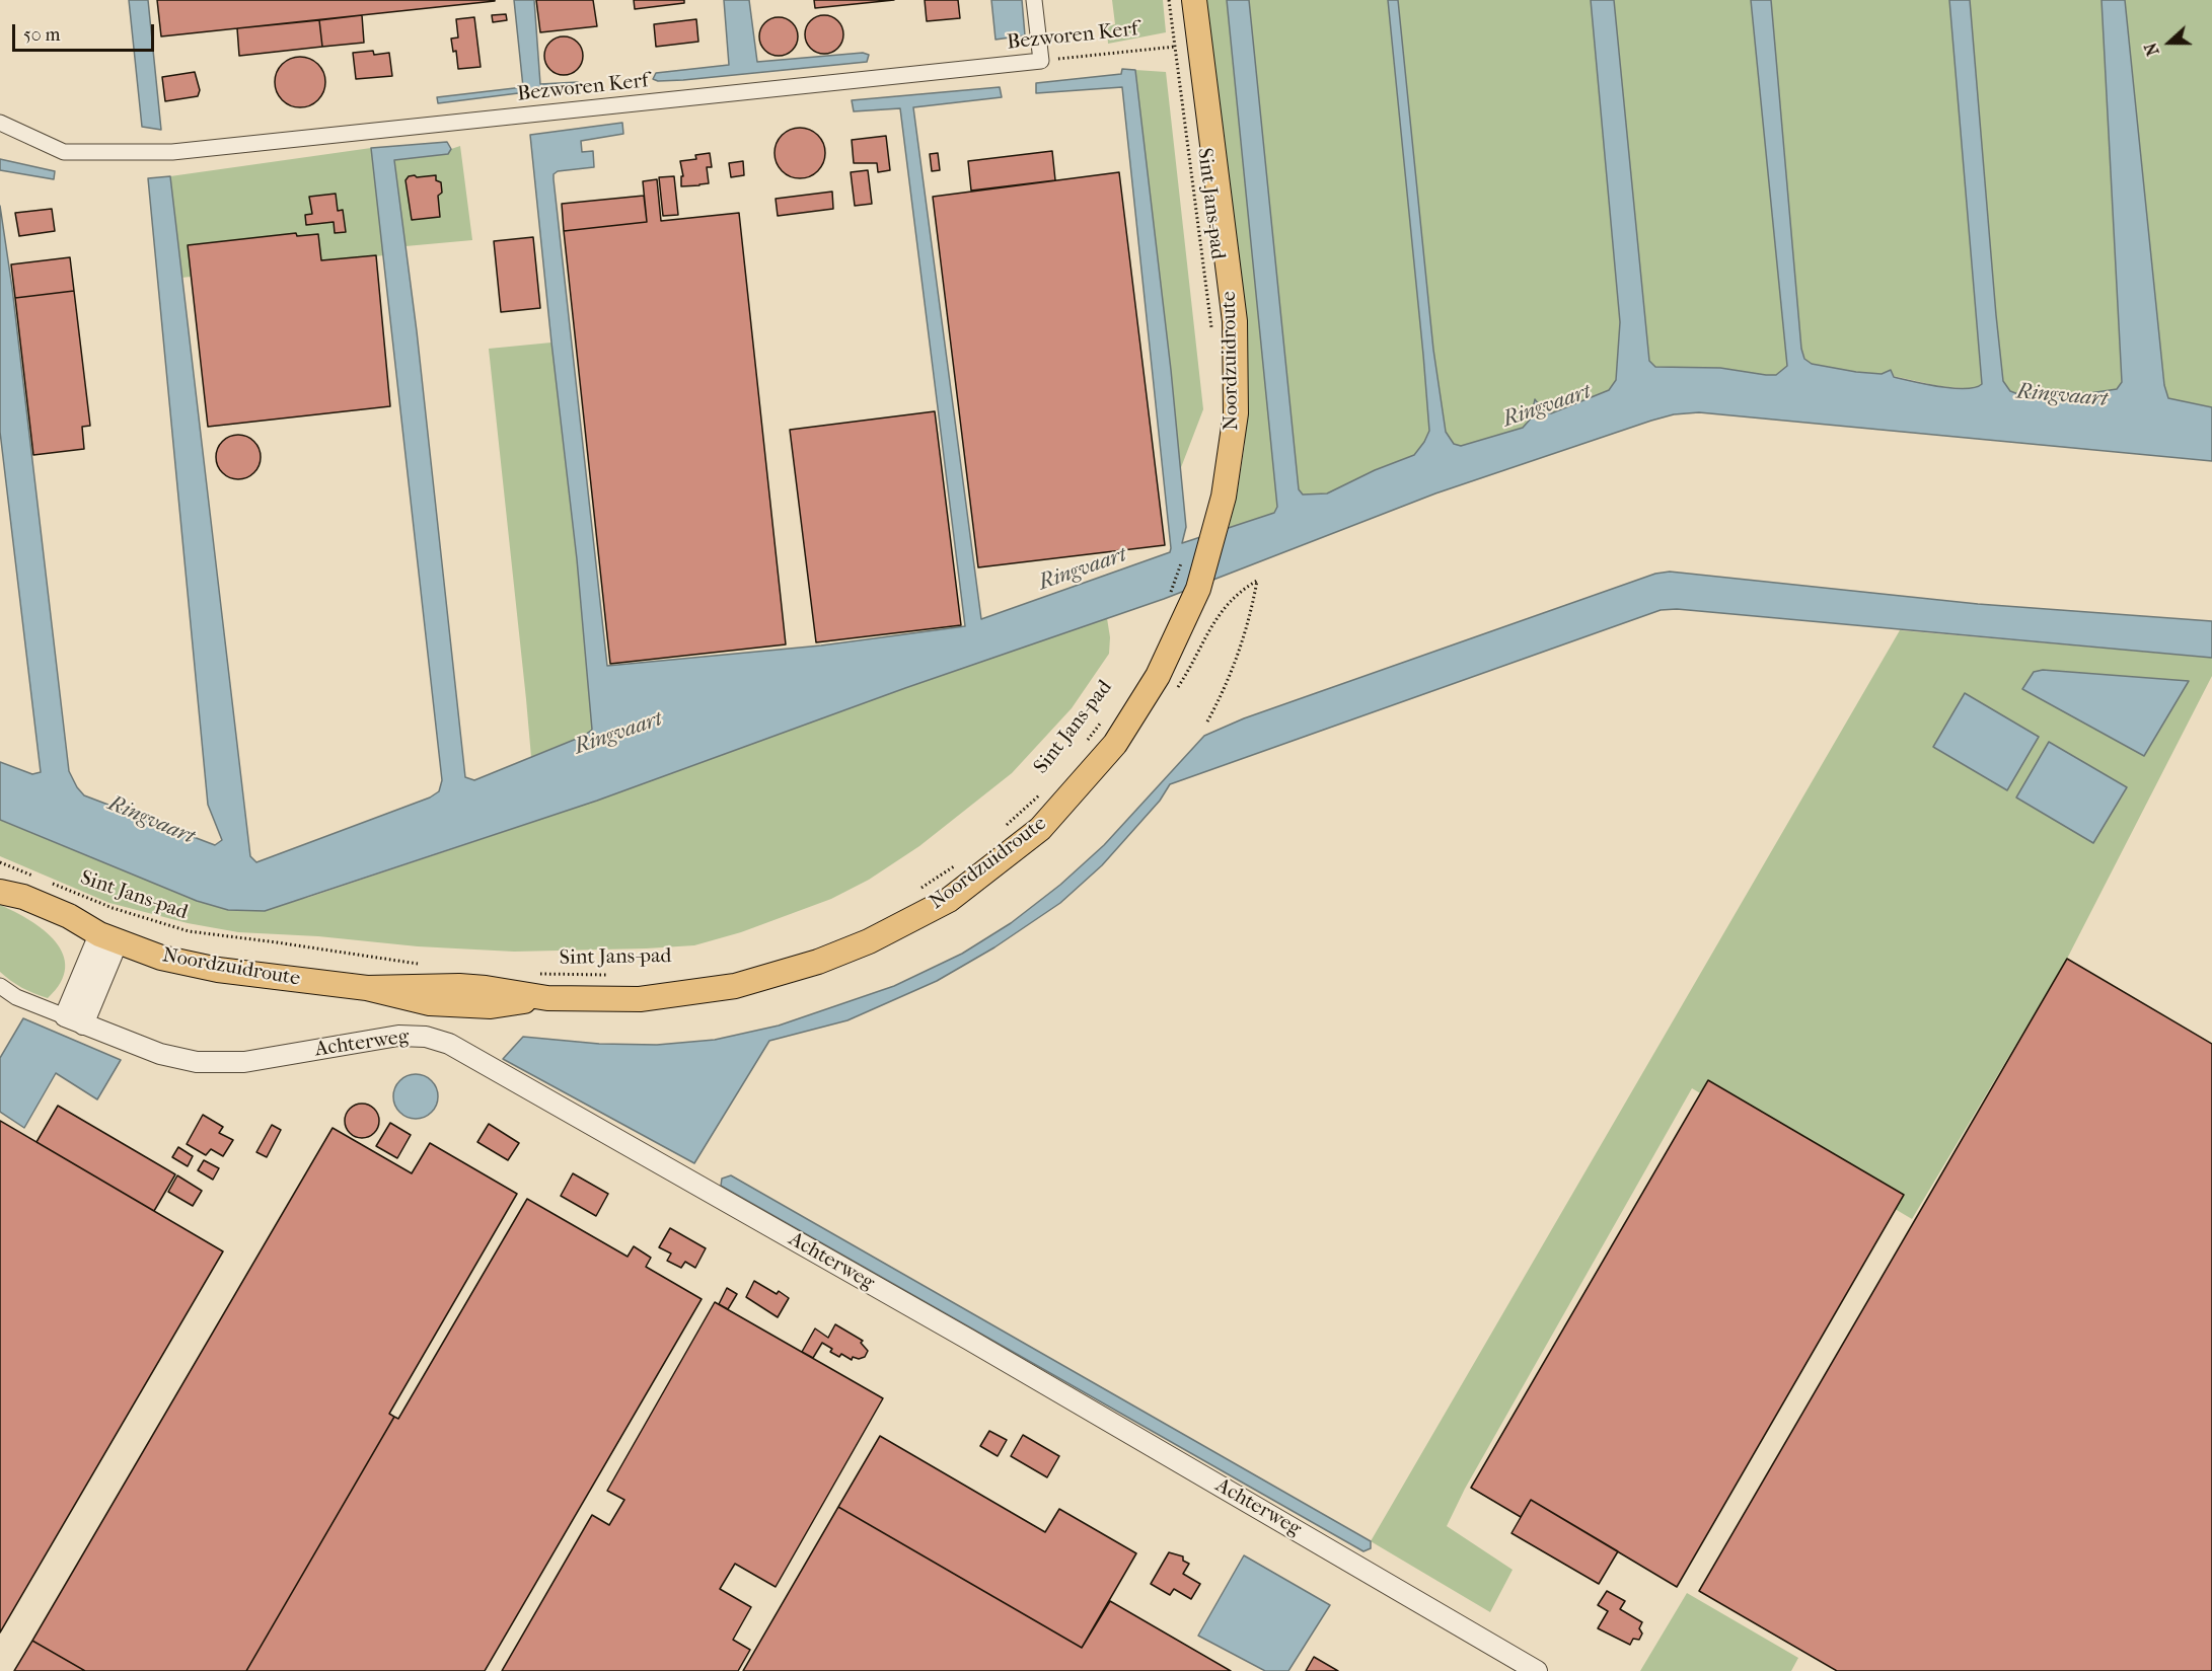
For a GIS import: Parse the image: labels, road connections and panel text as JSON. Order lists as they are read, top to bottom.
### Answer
{
  "streets": {
    "main road": ["Noordzuidroute"],
    "street": ["Bezworen Kerf", "Achterweg"],
    "path": ["Sint Jans-pad"]
  },
  "crossings": [
    ["Bezworen Kerf", "Sint Jans-pad"]
  ],
  "water": ["Ringvaart"],
  "scale_bar": "50 m",
  "north": "left"
}
